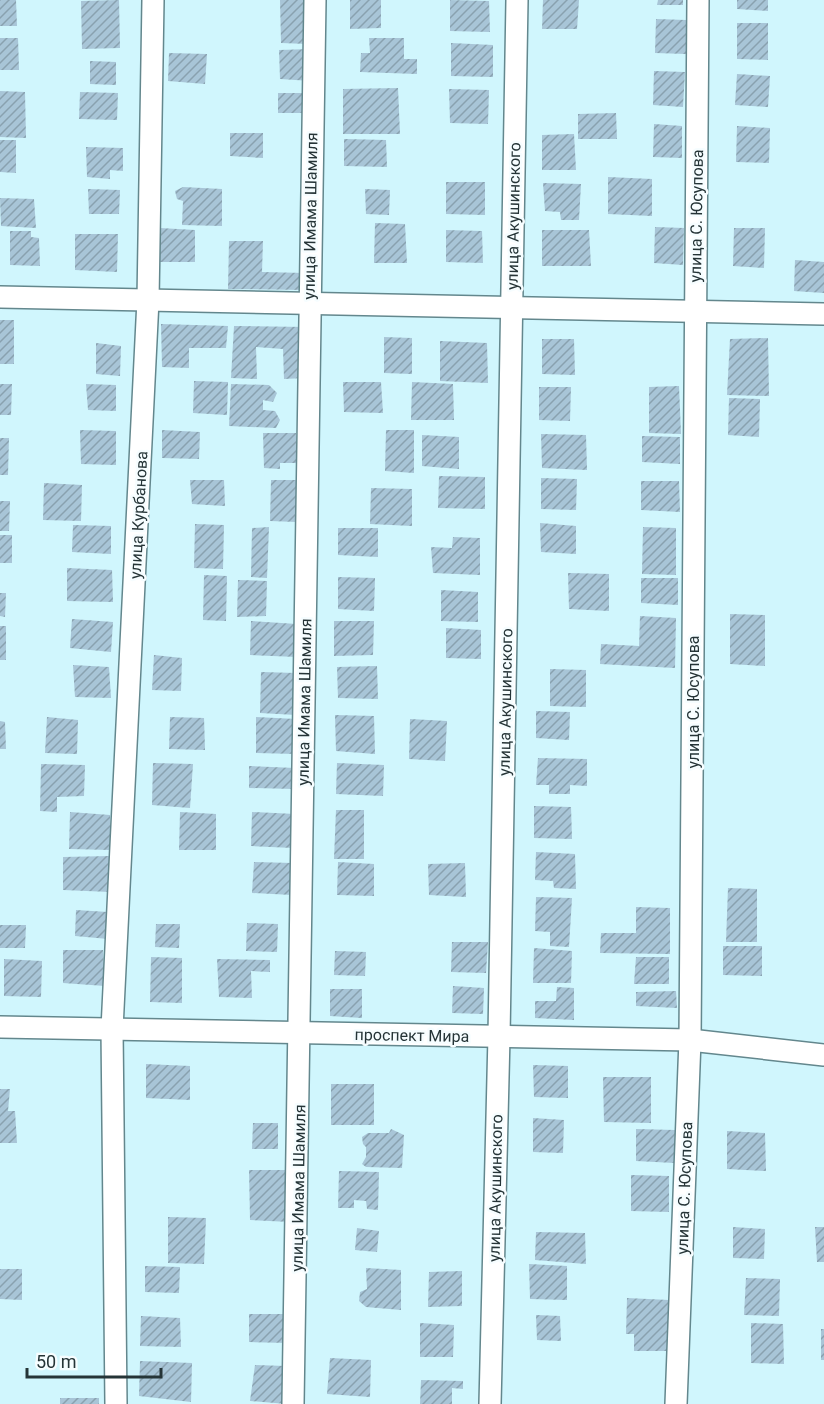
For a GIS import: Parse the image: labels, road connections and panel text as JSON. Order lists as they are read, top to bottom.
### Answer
{
  "streets": {
    "street": [
      "улица Имама Шамиля",
      "улица Акушинского",
      "улица С. Юсупова",
      "улица Курбанова",
      "проспект Мира"
    ]
  },
  "crossings": [
    ["улица Имама Шамиля", "проспект Мира"],
    ["улица Акушинского", "проспект Мира"],
    ["улица С. Юсупова", "проспект Мира"],
    ["улица Курбанова", "проспект Мира"]
  ],
  "scale_bar": "50 m"
}
